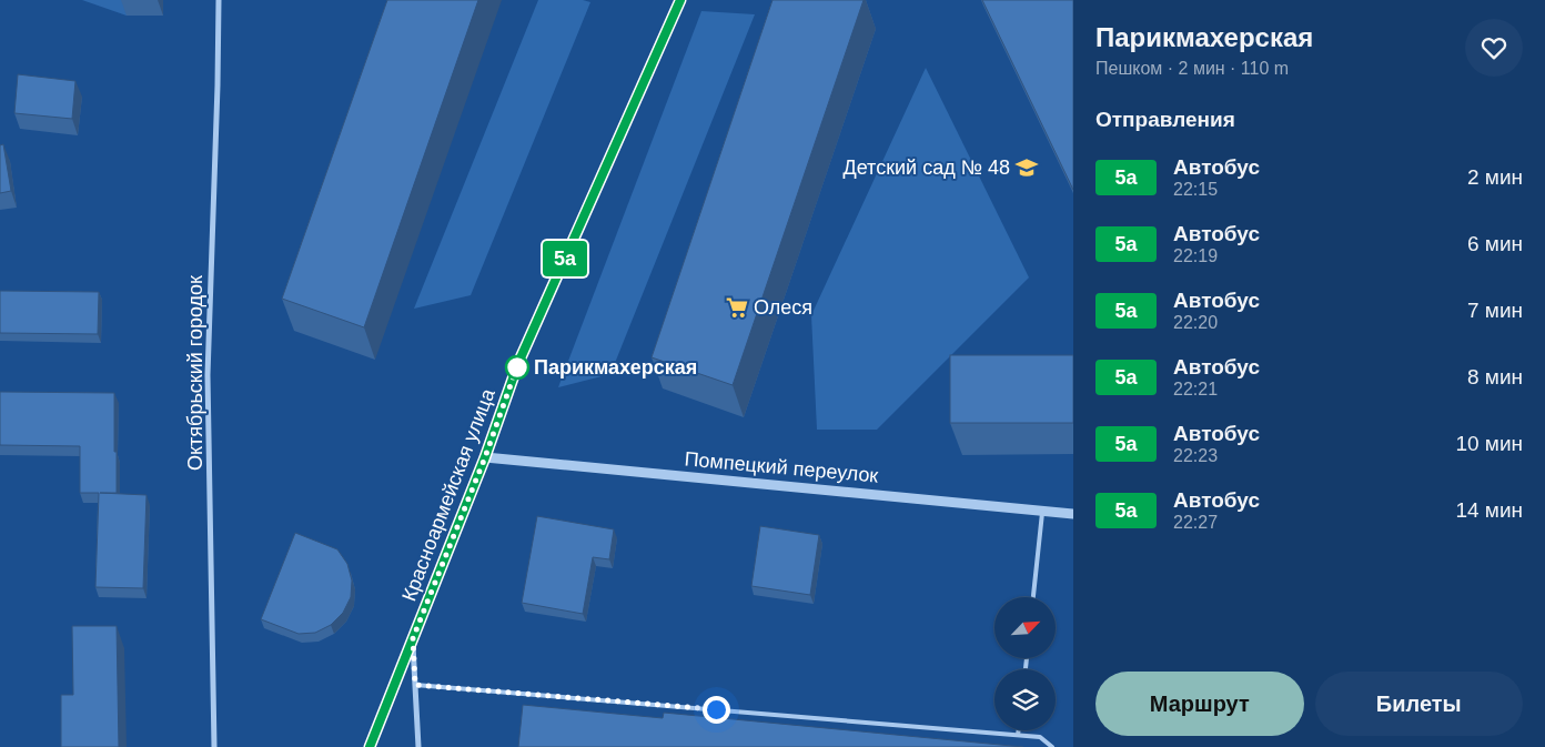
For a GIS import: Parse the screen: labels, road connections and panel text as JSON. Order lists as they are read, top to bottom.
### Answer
{
  "streets": {
    "street": ["Октябрьский городок", "Помпецкий переулок", "Красноармейская улица"]
  },
  "crossings": [
    ["Помпецкий переулок", "Красноармейская улица"]
  ],
  "places": {
    "school or university": ["Детский сад № 48"],
    "supermarket": ["Олеся"],
    "other": ["Парикмахерская"]
  },
  "lines": ["bus line 5а"],
  "north": "top right",
  "page": {
    "on_map": "5а",
    "heading": [
      ["Парикмахерская", "Пешком · 2 мин · 110 m"],
      "Отправления"
    ],
    "list": [
      {
        "mark": "5а",
        "name": "Автобус",
        "note": "22:15",
        "value": "2 мин"
      },
      {
        "mark": "5а",
        "name": "Автобус",
        "note": "22:19",
        "value": "6 мин"
      },
      {
        "mark": "5а",
        "name": "Автобус",
        "note": "22:20",
        "value": "7 мин"
      },
      {
        "mark": "5а",
        "name": "Автобус",
        "note": "22:21",
        "value": "8 мин"
      },
      {
        "mark": "5а",
        "name": "Автобус",
        "note": "22:23",
        "value": "10 мин"
      },
      {
        "mark": "5а",
        "name": "Автобус",
        "note": "22:27",
        "value": "14 мин"
      }
    ],
    "buttons": ["Маршрут", "Билеты"]
  }
}
